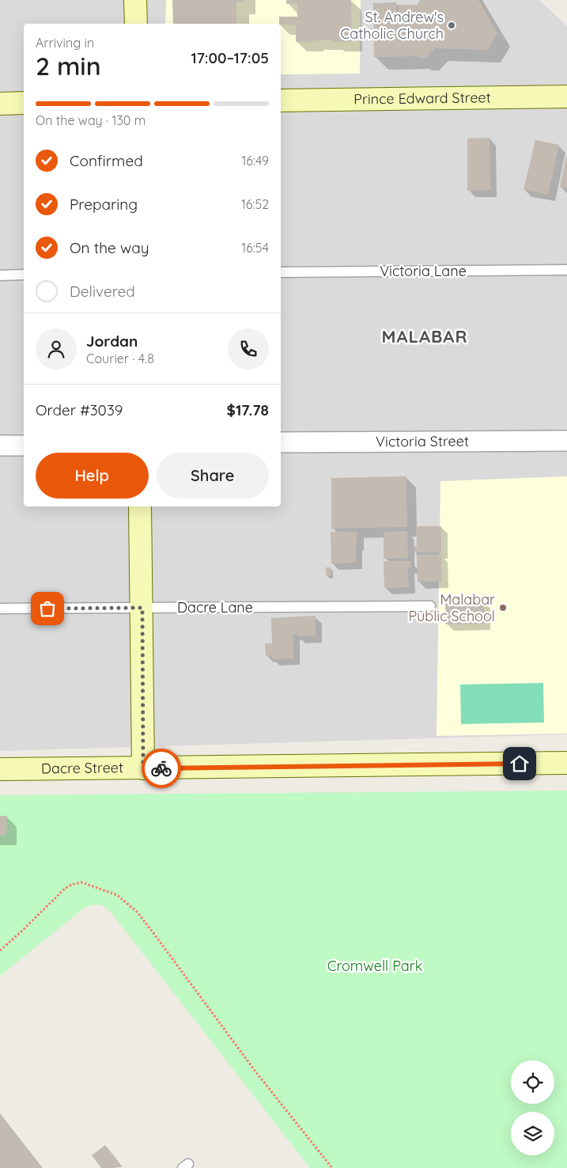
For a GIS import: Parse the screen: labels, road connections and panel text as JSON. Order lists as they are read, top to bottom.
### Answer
{
  "streets": {
    "street": ["Prince Edward Street", "Victoria Street", "Dacre Street"],
    "lane": ["Victoria Lane", "Dacre Lane"]
  },
  "districts": ["MALABAR"],
  "parks": ["Cromwell Park"],
  "places": ["St. Andrew's Catholic Church", "Malabar Public School"],
  "page": {
    "heading": ["2 min", "Arriving in", "17:00–17:05"],
    "panel": [
      "Jordan",
      "Courier · 4.8",
      "Order #3039",
      "$17.78"
    ],
    "bar": "On the way · 130 m",
    "list": [
      ["Confirmed", "16:49"],
      ["Preparing", "16:52"],
      ["On the way", "16:54"],
      "Delivered"
    ],
    "buttons": ["Help", "Share"]
  }
}
